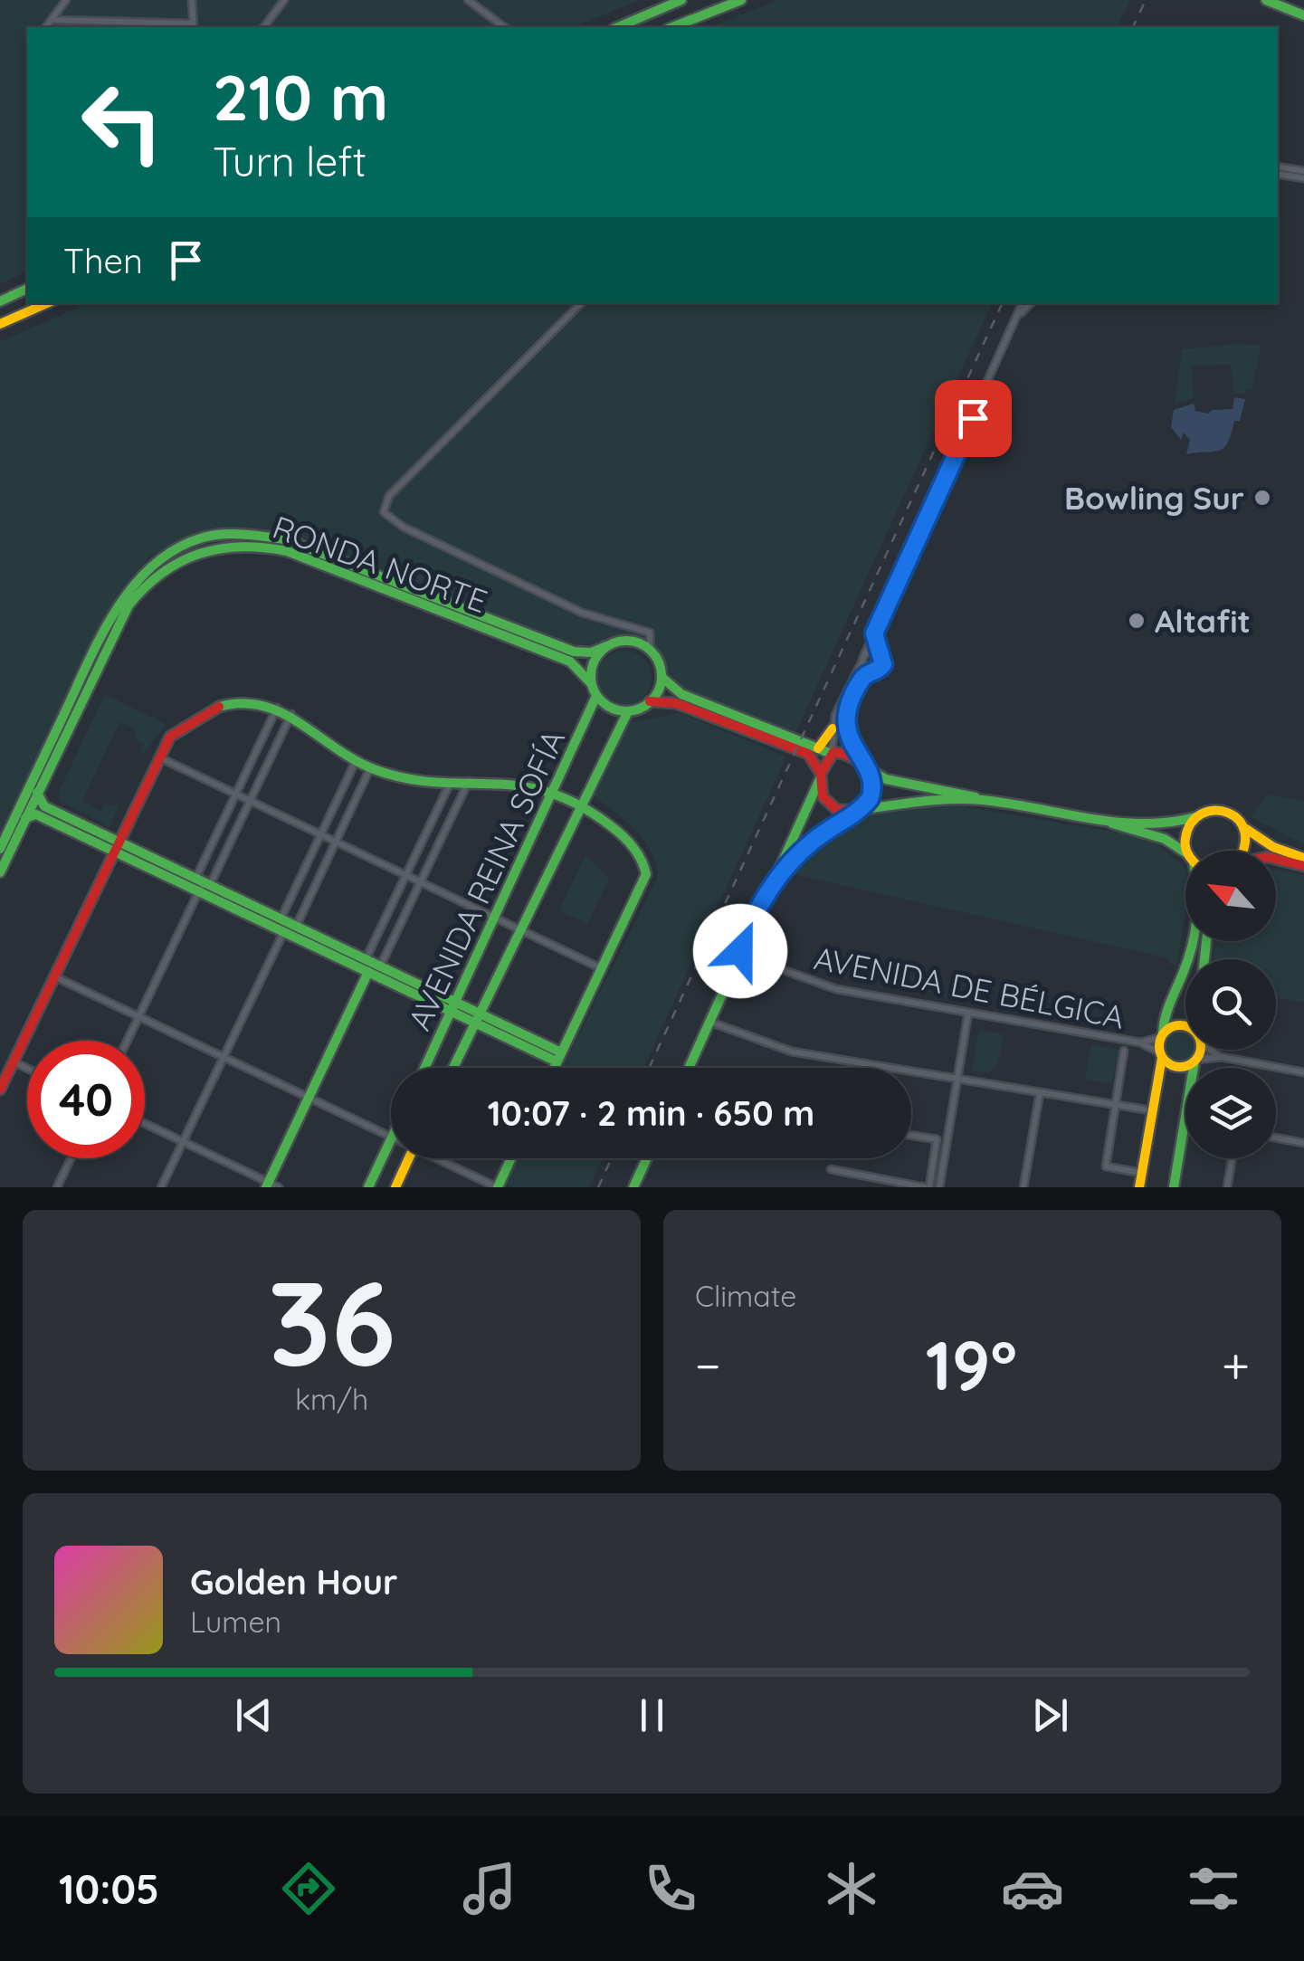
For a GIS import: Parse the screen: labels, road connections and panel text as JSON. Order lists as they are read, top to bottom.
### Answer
{
  "streets": {
    "main road": ["RONDA NORTE", "AVENIDA REINA SOFÍA"],
    "street": ["AVENIDA DE BÉLGICA"]
  },
  "crossings": [
    ["RONDA NORTE", "AVENIDA REINA SOFÍA"]
  ],
  "places": ["Bowling Sur", "Altafit"],
  "north": "top left",
  "page": {
    "turn": ["210 m", "Turn left"],
    "then": "Then",
    "limit": "40",
    "trip": "10:07 · 2 min · 650 m",
    "tile": [
      ["36", "km/h"],
      "Climate"
    ],
    "heat": ["−", "19°", "+"],
    "song": ["Golden Hour", "Lumen"],
    "tabs": "10:05"
  }
}
